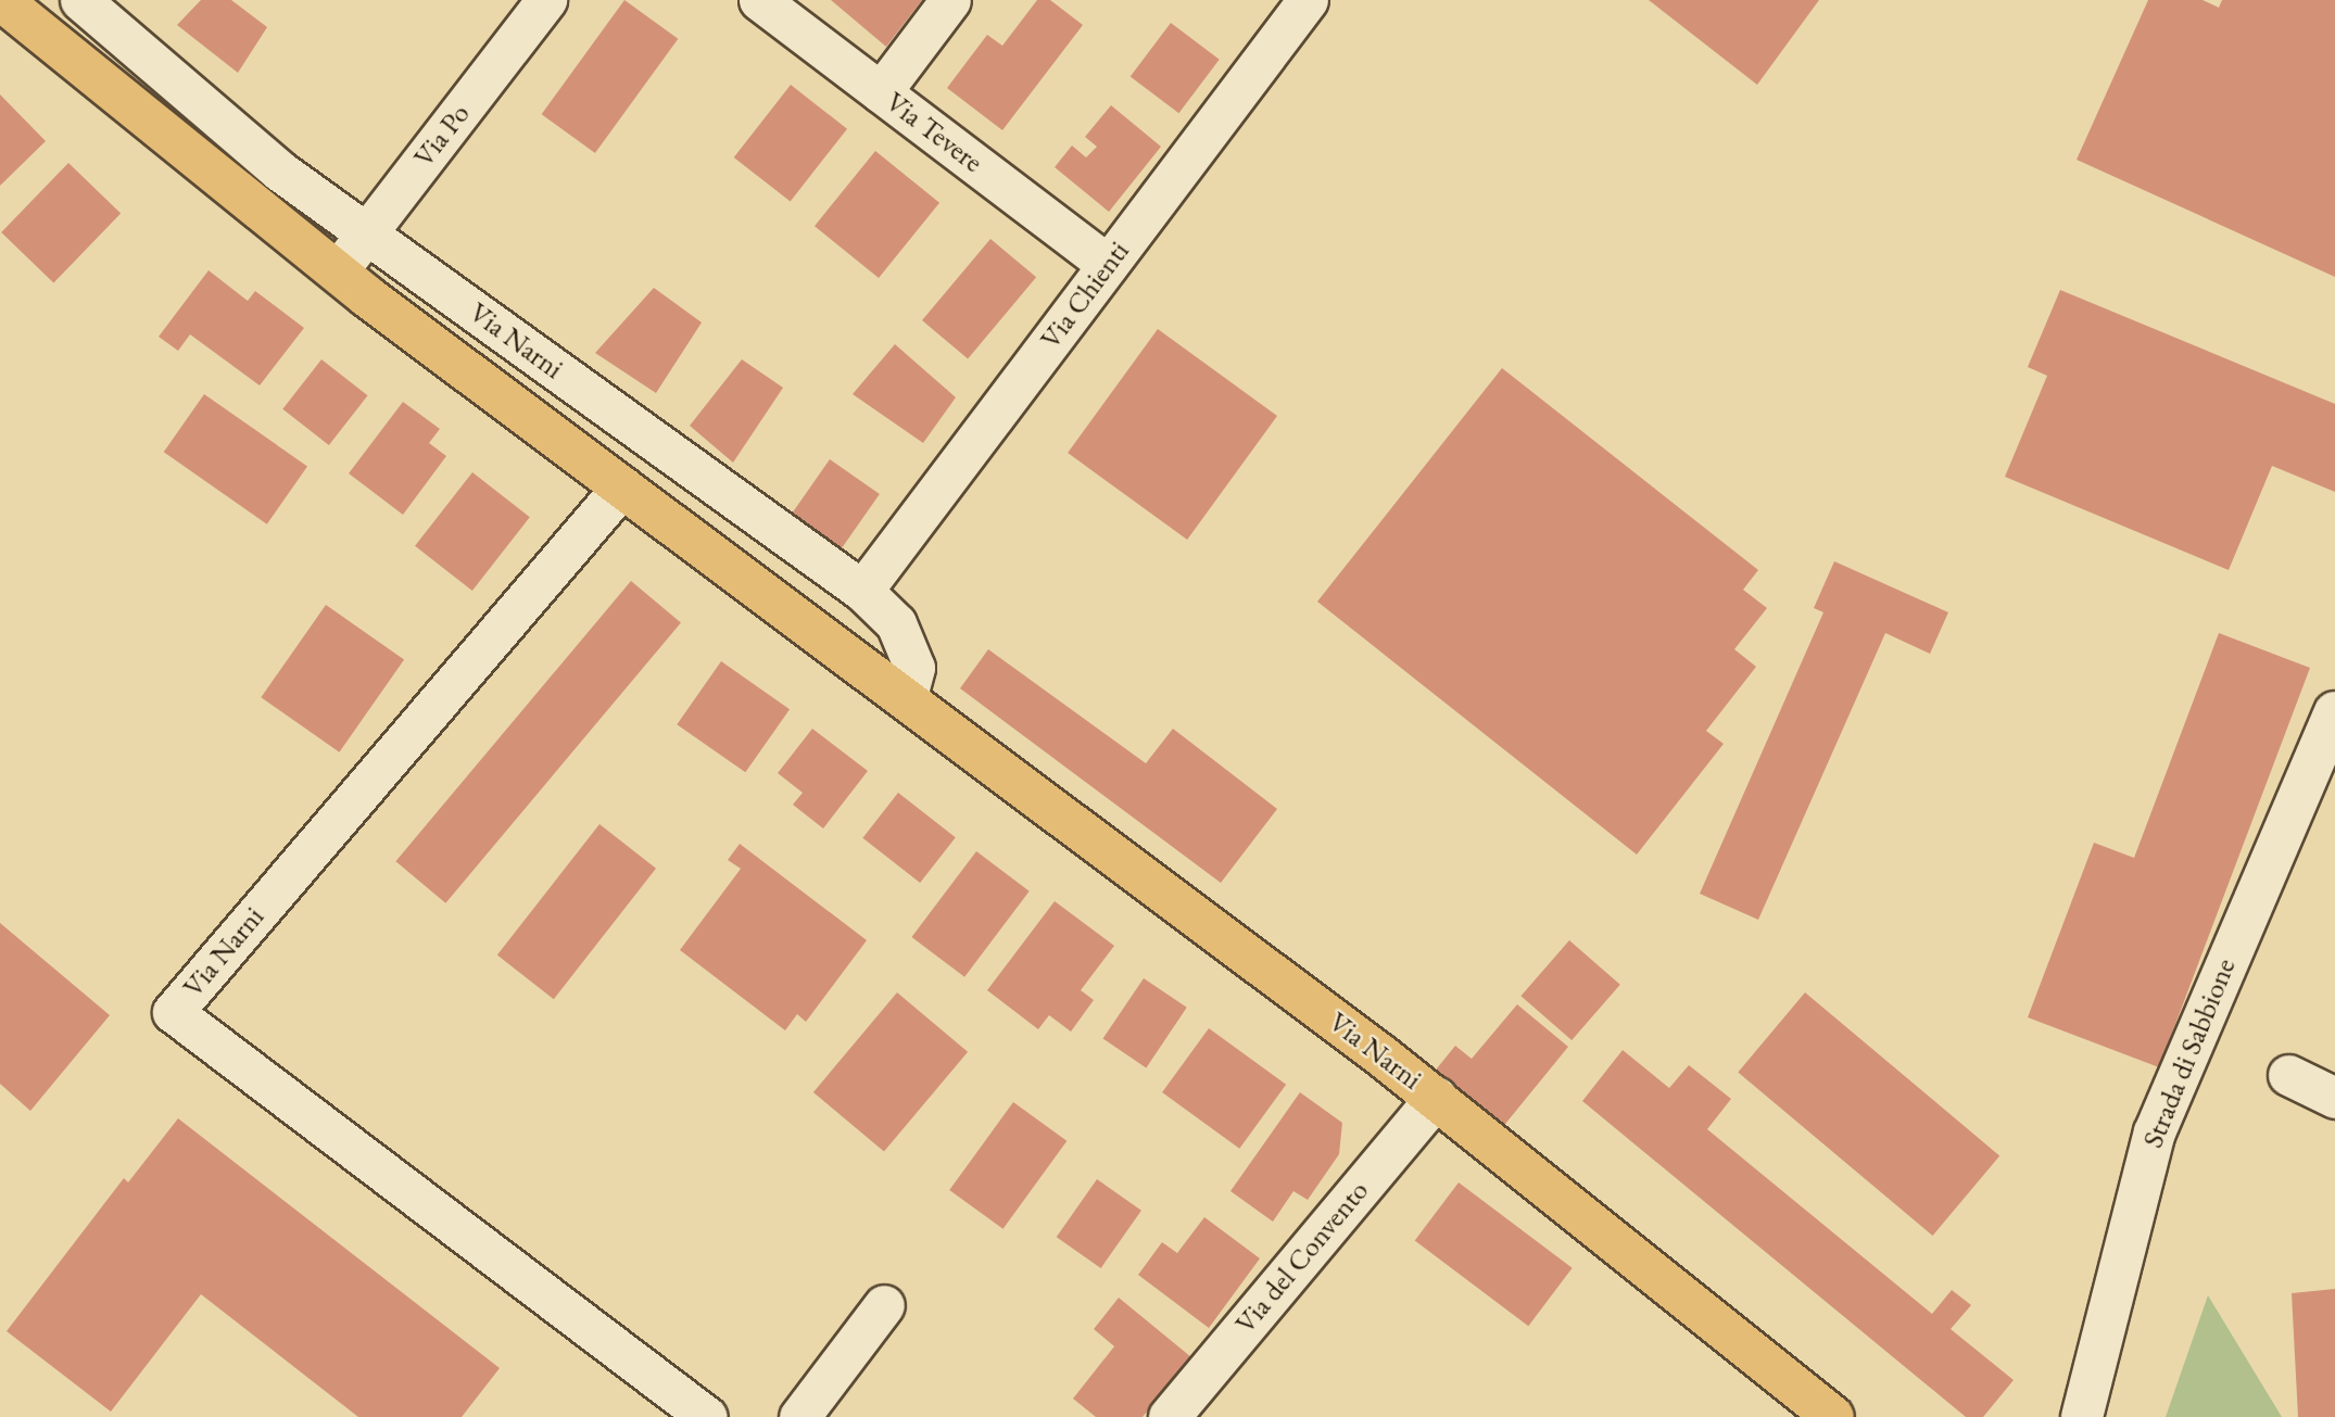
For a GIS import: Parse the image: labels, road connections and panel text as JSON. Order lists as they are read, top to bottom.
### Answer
{
  "streets": {
    "main road": ["Via Narni", "Strada di Sabbione", "Via del Convento"],
    "street": ["Via Tevere", "Via Po", "Via Chienti"]
  },
  "crossings": [
    ["Via Tevere", "Via Chienti"],
    ["Via Po", "Via Narni"],
    ["Via Chienti", "Via Narni"],
    ["Via Narni", "Via del Convento"]
  ]
}
